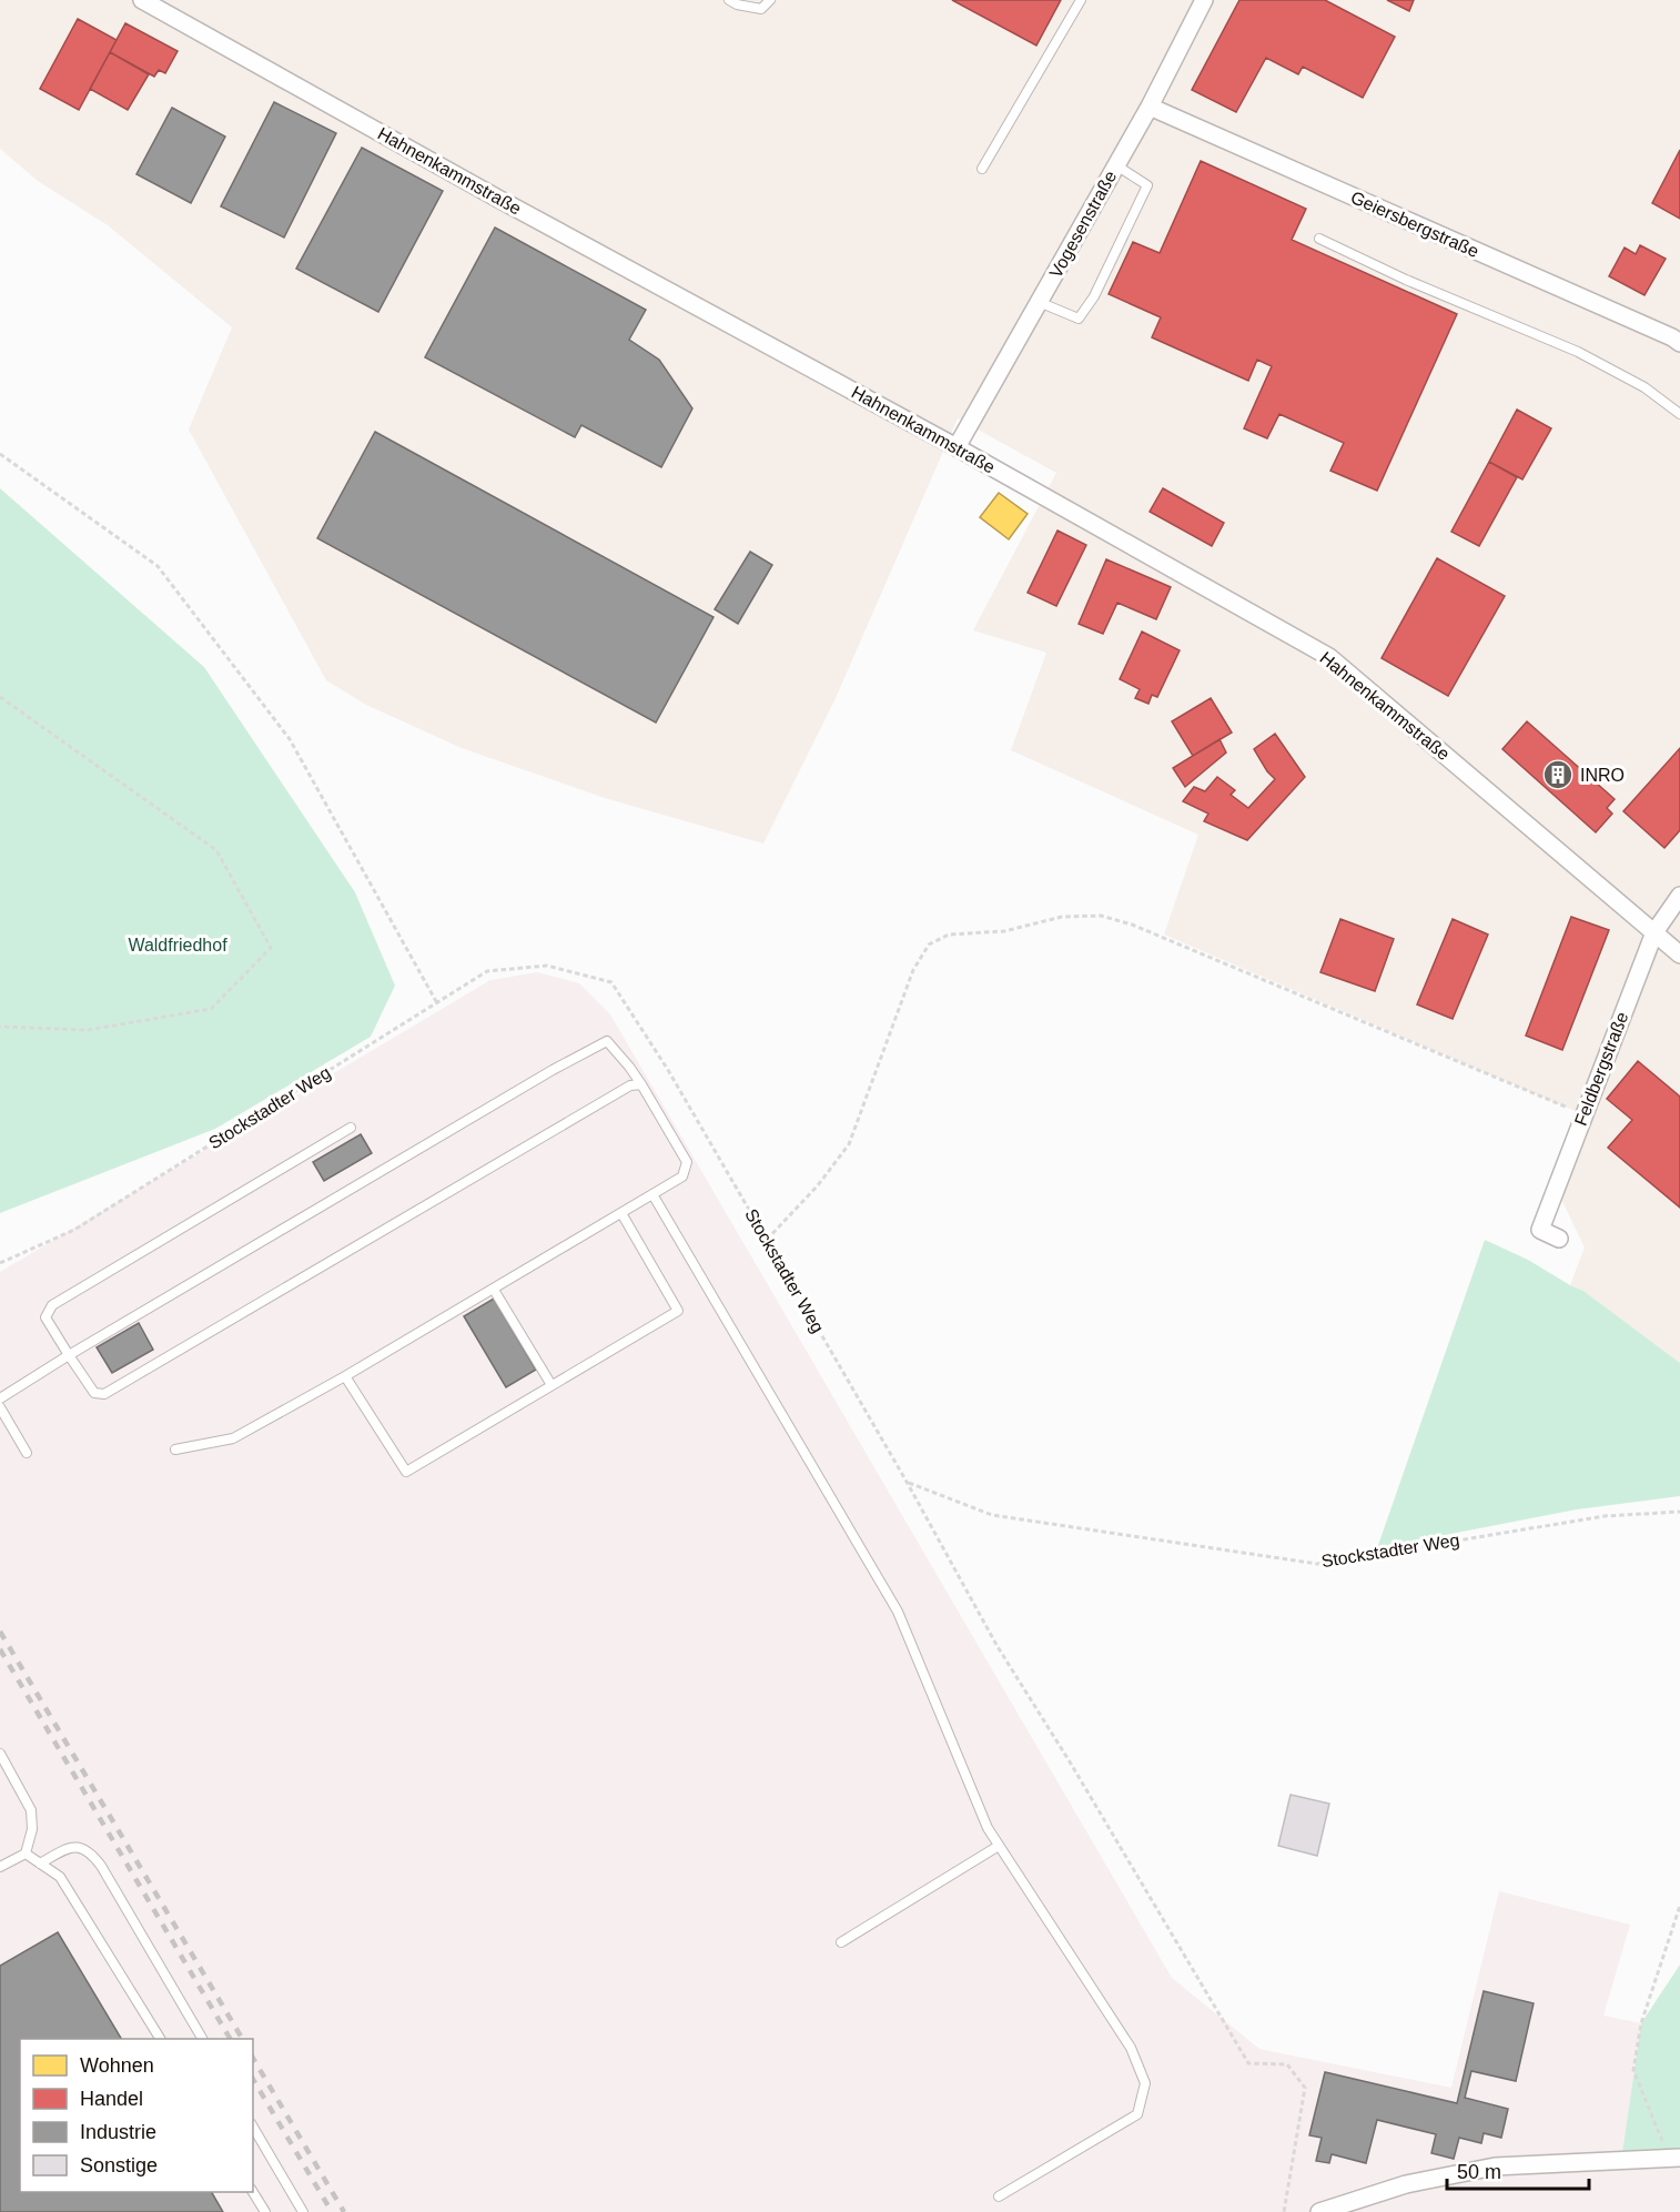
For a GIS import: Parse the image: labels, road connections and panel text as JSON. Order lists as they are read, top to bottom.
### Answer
{
  "streets": {
    "street": [
      "Hahnenkammstraße",
      "Vogesenstraße",
      "Geiersbergstraße",
      "Feldbergstraße"
    ],
    "path": ["Stockstadter Weg"]
  },
  "crossings": [
    ["Hahnenkammstraße", "Vogesenstraße"],
    ["Hahnenkammstraße", "Feldbergstraße"],
    ["Vogesenstraße", "Geiersbergstraße"]
  ],
  "parks": ["Waldfriedhof"],
  "places": {
    "building": ["INRO"]
  },
  "legend": [
    "Wohnen",
    "Handel",
    "Industrie",
    "Sonstige"
  ],
  "scale_bar": "50 m"
}
